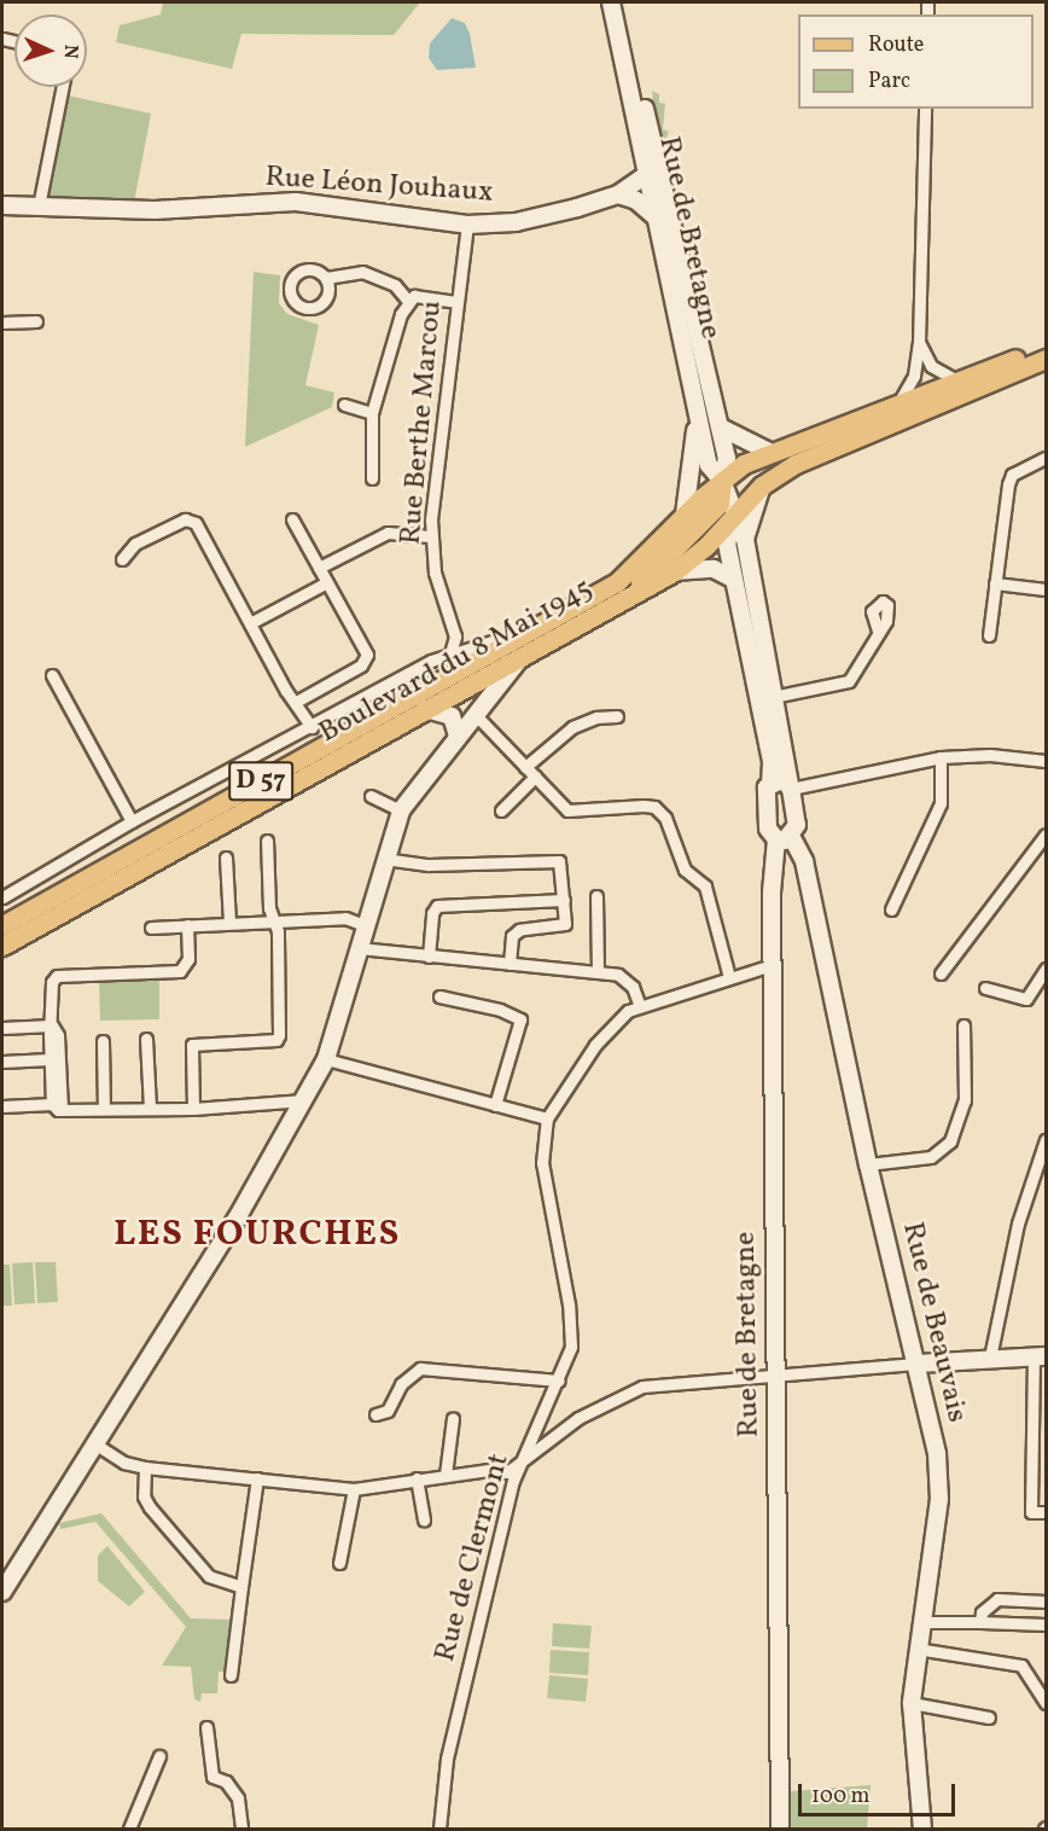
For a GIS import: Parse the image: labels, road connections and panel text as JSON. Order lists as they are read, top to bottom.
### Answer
{
  "streets": {
    "main road": [
      "Rue Léon Jouhaux",
      "Rue de Bretagne",
      "Boulevard du 8 Mai 1945",
      "D 57",
      "Rue de Beauvais"
    ],
    "street": ["Rue Berthe Marcou", "Rue de Clermont"]
  },
  "crossings": [
    ["Rue Léon Jouhaux", "Rue de Bretagne"],
    ["Rue Léon Jouhaux", "Rue Berthe Marcou"],
    ["Rue de Bretagne", "Boulevard du 8 Mai 1945"],
    ["Rue de Bretagne", "Rue de Beauvais"],
    ["Rue de Bretagne", "Rue de Clermont"]
  ],
  "districts": ["LES FOURCHES"],
  "legend": ["Route", "Parc"],
  "scale_bar": "100 m",
  "north": "right"
}
